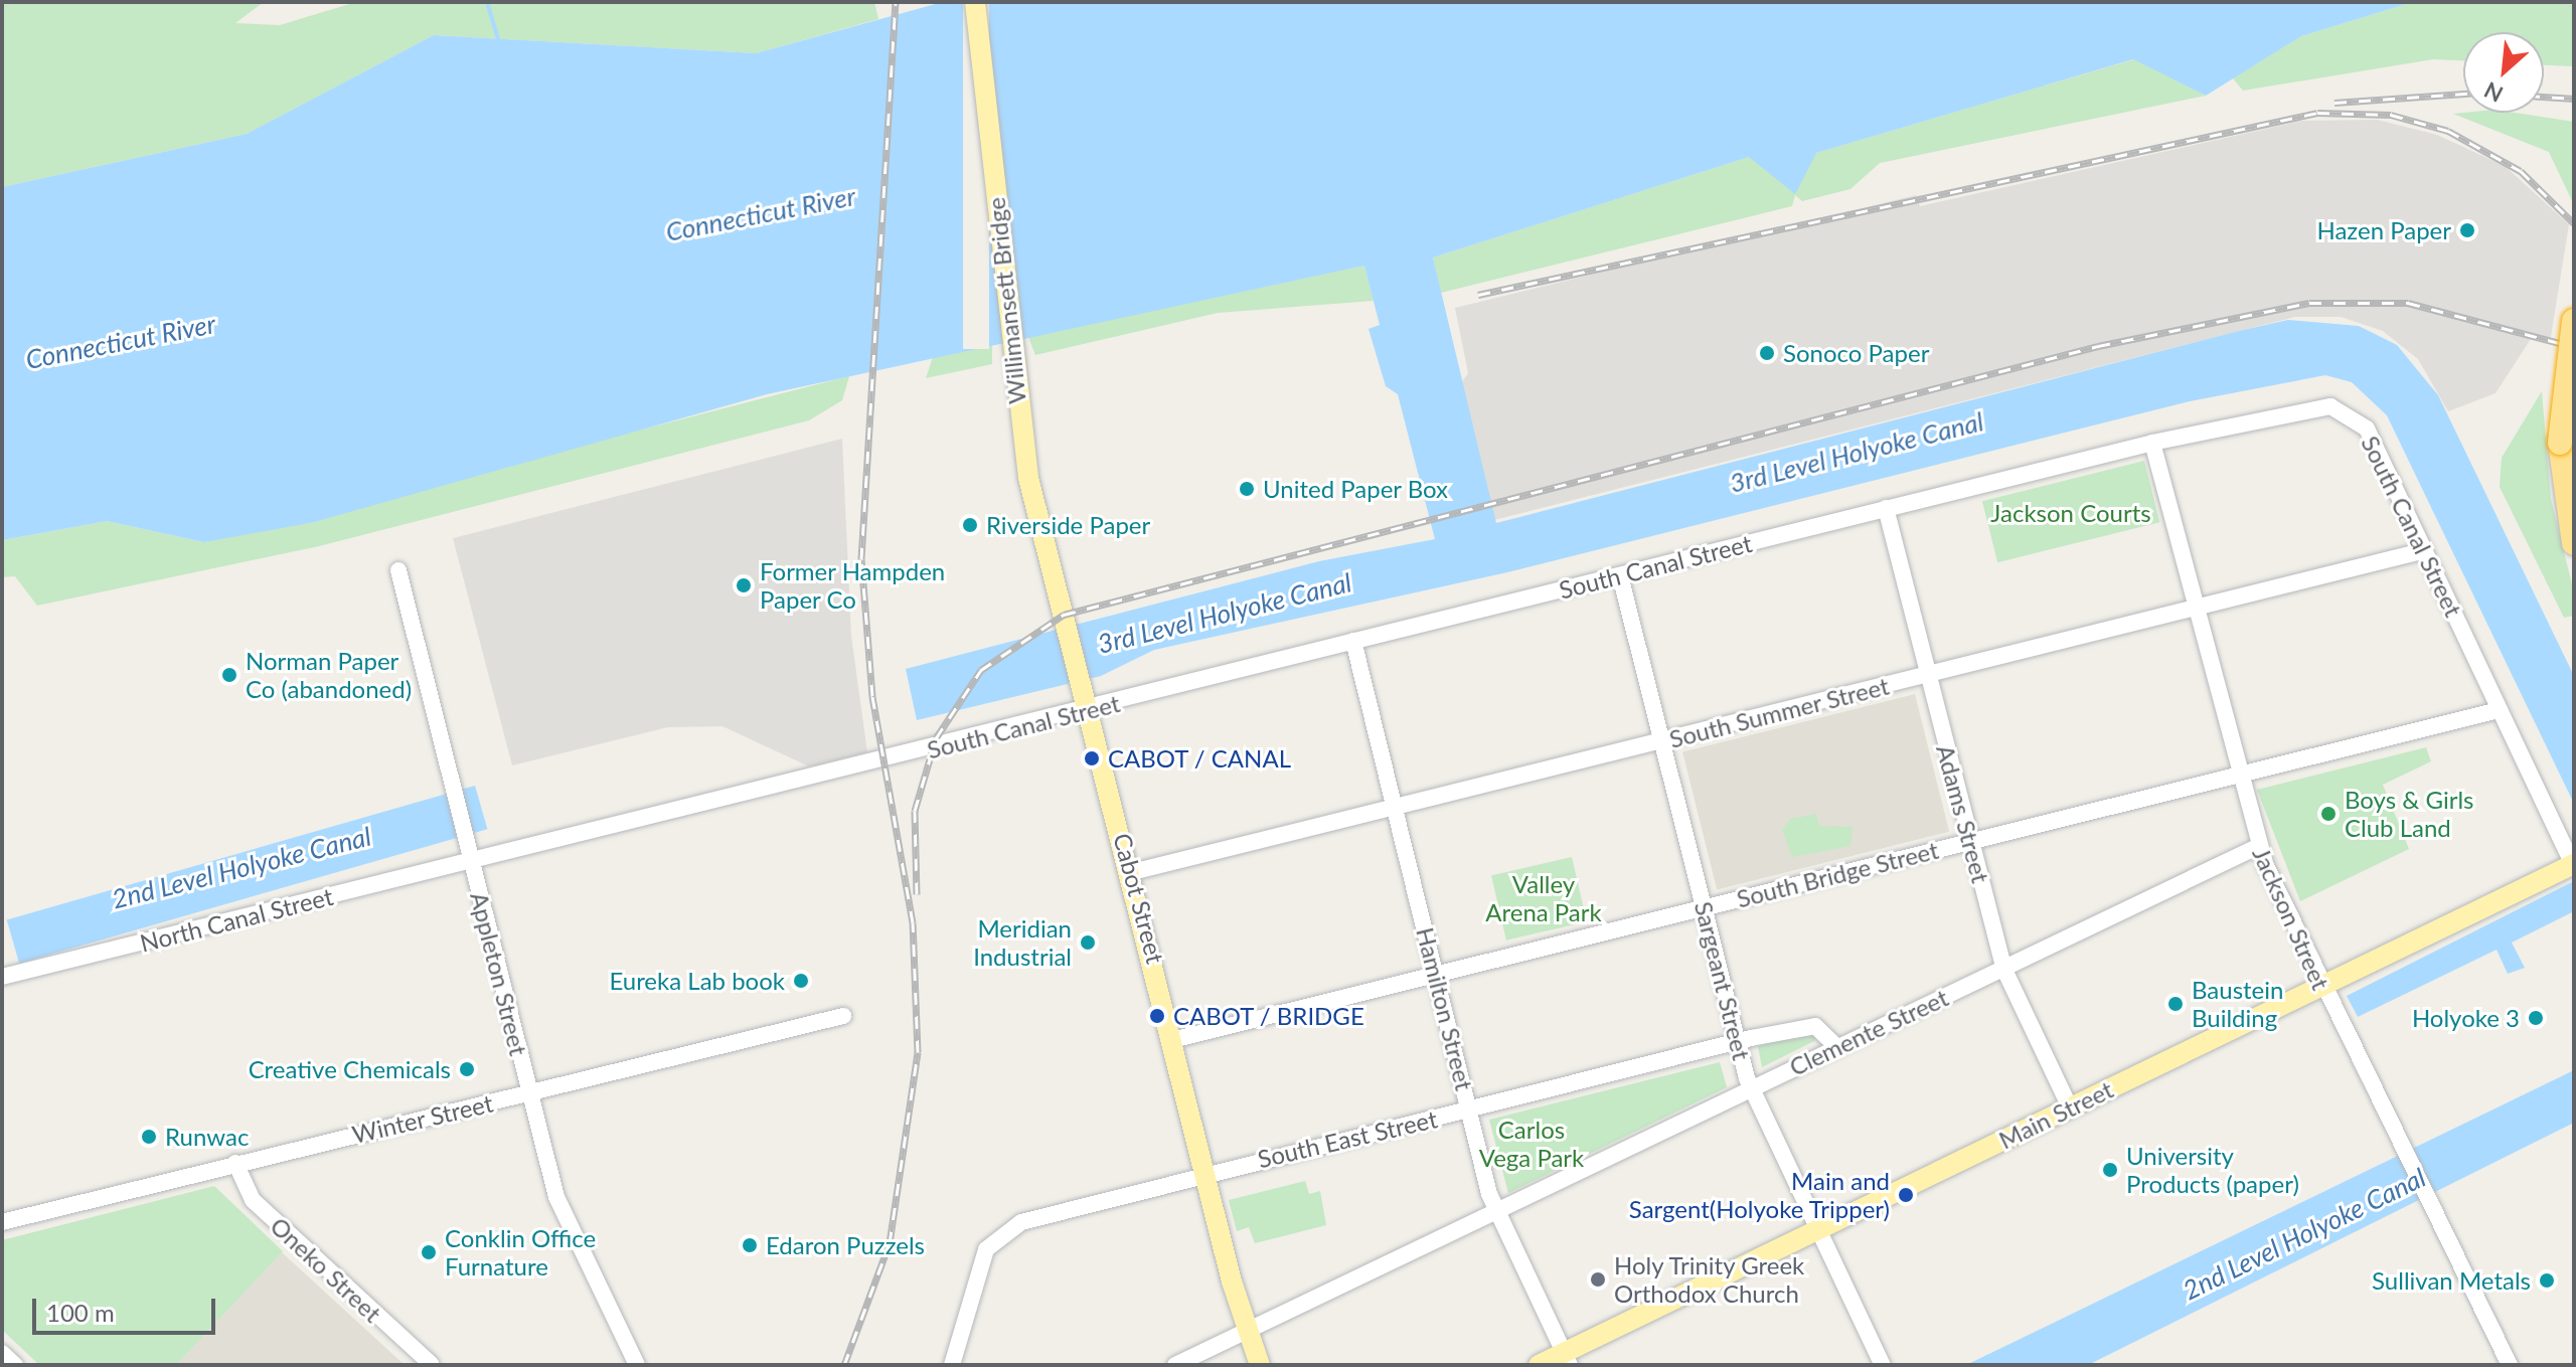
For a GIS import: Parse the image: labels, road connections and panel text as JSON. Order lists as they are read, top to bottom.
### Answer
{
  "streets": {
    "main road": ["Willimansett Bridge", "Cabot Street", "Main Street"],
    "street": [
      "South Canal Street",
      "South Summer Street",
      "Adams Street",
      "South Bridge Street",
      "Jackson Street",
      "North Canal Street",
      "Appleton Street",
      "Sargeant Street",
      "Hamilton Street",
      "Clemente Street",
      "Winter Street",
      "South East Street",
      "Oneko Street"
    ]
  },
  "crossings": [
    ["Willimansett Bridge", "Cabot Street"],
    ["South Canal Street", "South Summer Street"],
    ["South Canal Street", "Adams Street"],
    ["South Canal Street", "South Bridge Street"],
    ["South Canal Street", "Cabot Street"],
    ["South Canal Street", "Jackson Street"],
    ["South Canal Street", "North Canal Street"],
    ["South Canal Street", "Appleton Street"],
    ["South Canal Street", "Sargeant Street"],
    ["South Canal Street", "Hamilton Street"],
    ["South Canal Street", "Main Street"],
    ["South Summer Street", "Adams Street"],
    ["South Summer Street", "Cabot Street"],
    ["South Summer Street", "Jackson Street"],
    ["South Summer Street", "Sargeant Street"],
    ["South Summer Street", "Hamilton Street"],
    ["Adams Street", "South Bridge Street"],
    ["Adams Street", "Clemente Street"],
    ["Adams Street", "Main Street"],
    ["South Bridge Street", "Cabot Street"],
    ["South Bridge Street", "Jackson Street"],
    ["South Bridge Street", "Sargeant Street"],
    ["South Bridge Street", "Hamilton Street"],
    ["Cabot Street", "Clemente Street"],
    ["Cabot Street", "South East Street"],
    ["Jackson Street", "Clemente Street"],
    ["Jackson Street", "Main Street"],
    ["North Canal Street", "Appleton Street"],
    ["Appleton Street", "Winter Street"],
    ["Sargeant Street", "Clemente Street"],
    ["Sargeant Street", "Main Street"],
    ["Sargeant Street", "South East Street"],
    ["Hamilton Street", "Clemente Street"],
    ["Hamilton Street", "Main Street"],
    ["Hamilton Street", "South East Street"],
    ["Clemente Street", "South East Street"],
    ["Winter Street", "Oneko Street"]
  ],
  "water": ["Connecticut River", "3rd Level Holyoke Canal", "2nd Level Holyoke Canal"],
  "parks": ["Jackson Courts", "Valley Arena Park", "Carlos Vega Park"],
  "places": [
    "Hazen Paper",
    "Sonoco Paper",
    "United Paper Box",
    "Riverside Paper",
    "Former Hampden Paper Co",
    "Norman Paper Co (abandoned)",
    "CABOT / CANAL",
    "Boys & Girls Club Land",
    "Meridian Industrial",
    "Eureka Lab book",
    "Baustein Building",
    "CABOT / BRIDGE",
    "Holyoke 3",
    "Creative Chemicals",
    "Runwac",
    "University Products (paper)",
    "Main and Sargent(Holyoke Tripper)",
    "Edaron Puzzels",
    "Conklin Office Furnature",
    "Holy Trinity Greek Orthodox Church",
    "Sullivan Metals"
  ],
  "scale_bar": "100 m",
  "north": "bottom left"
}
